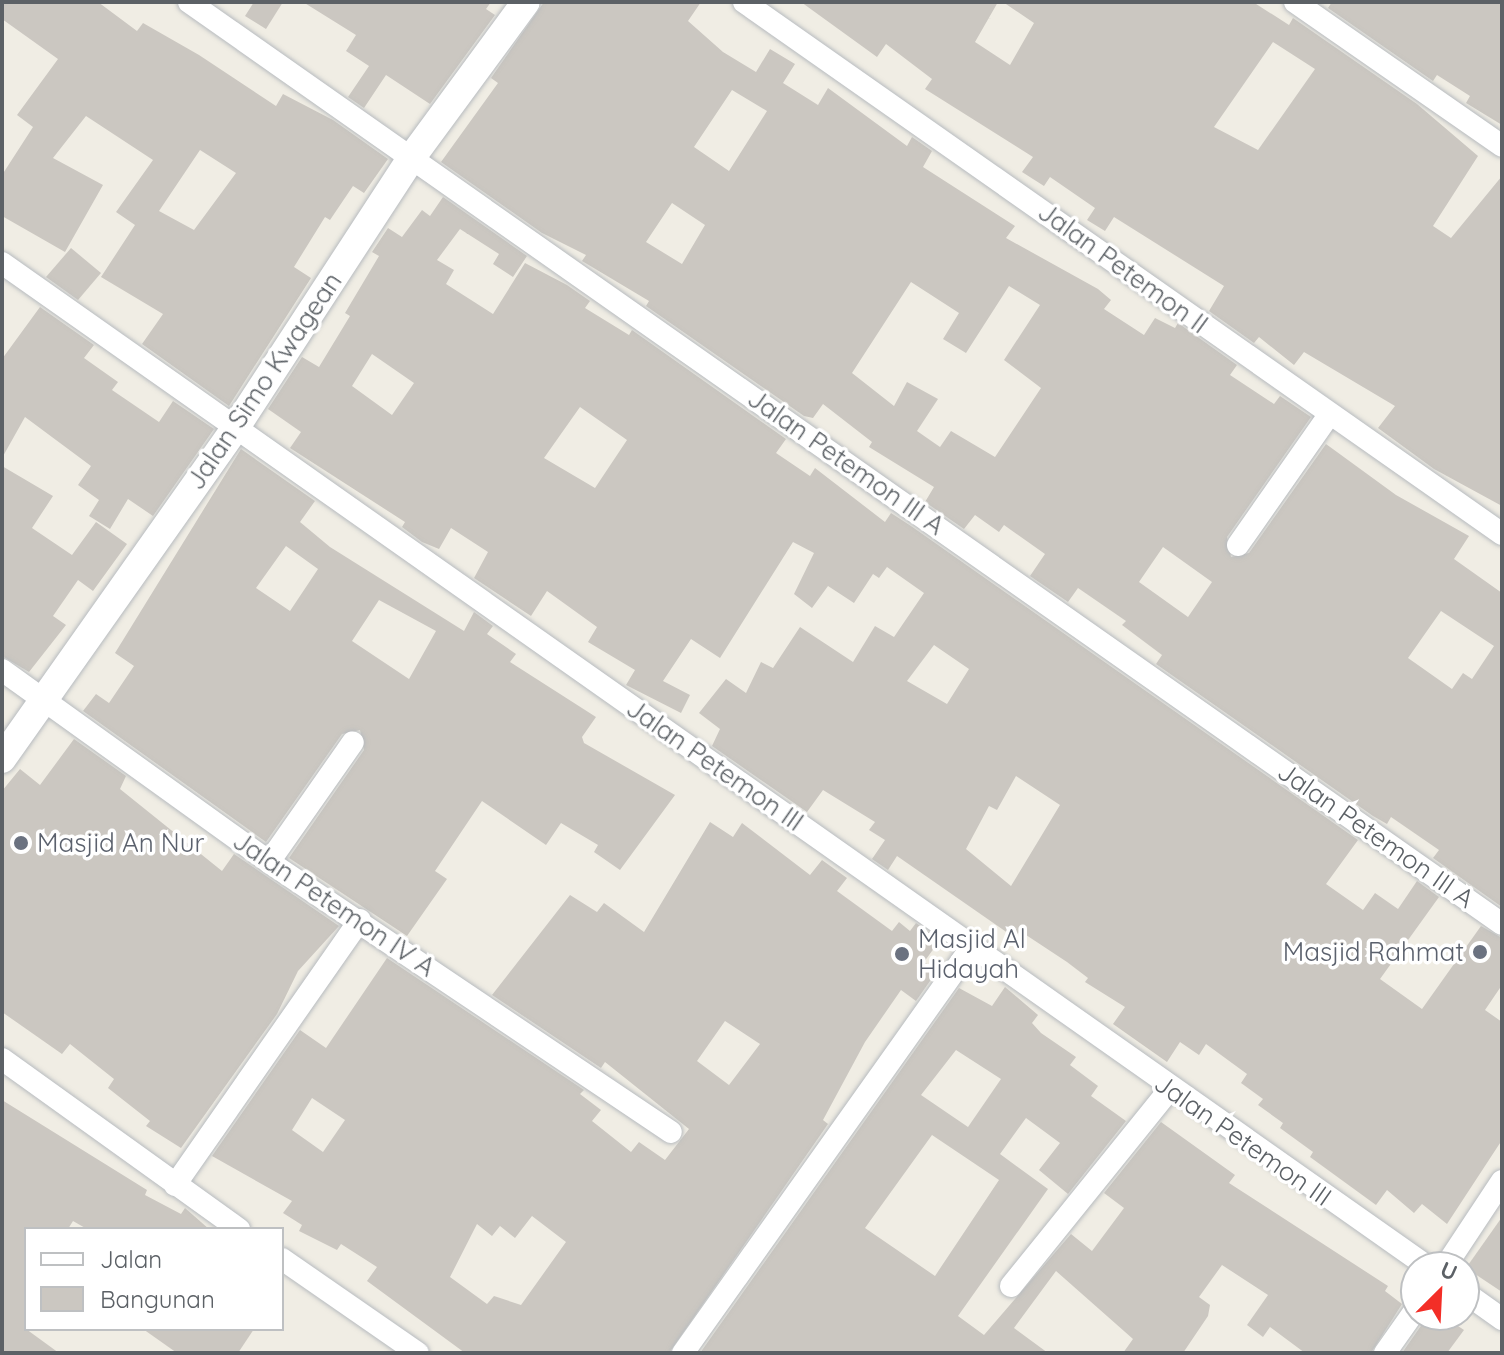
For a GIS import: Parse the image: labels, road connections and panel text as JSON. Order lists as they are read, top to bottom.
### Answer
{
  "streets": {
    "street": [
      "Jalan Petemon II",
      "Jalan Simo Kwagean",
      "Jalan Petemon III A",
      "Jalan Petemon III",
      "Jalan Petemon IV A"
    ]
  },
  "crossings": [
    ["Jalan Simo Kwagean", "Jalan Petemon III A"],
    ["Jalan Simo Kwagean", "Jalan Petemon III"],
    ["Jalan Simo Kwagean", "Jalan Petemon IV A"]
  ],
  "places": ["Masjid An Nur", "Masjid Rahmat", "Masjid Al Hidayah"],
  "legend": ["Jalan", "Bangunan"],
  "north": "top right"
}
